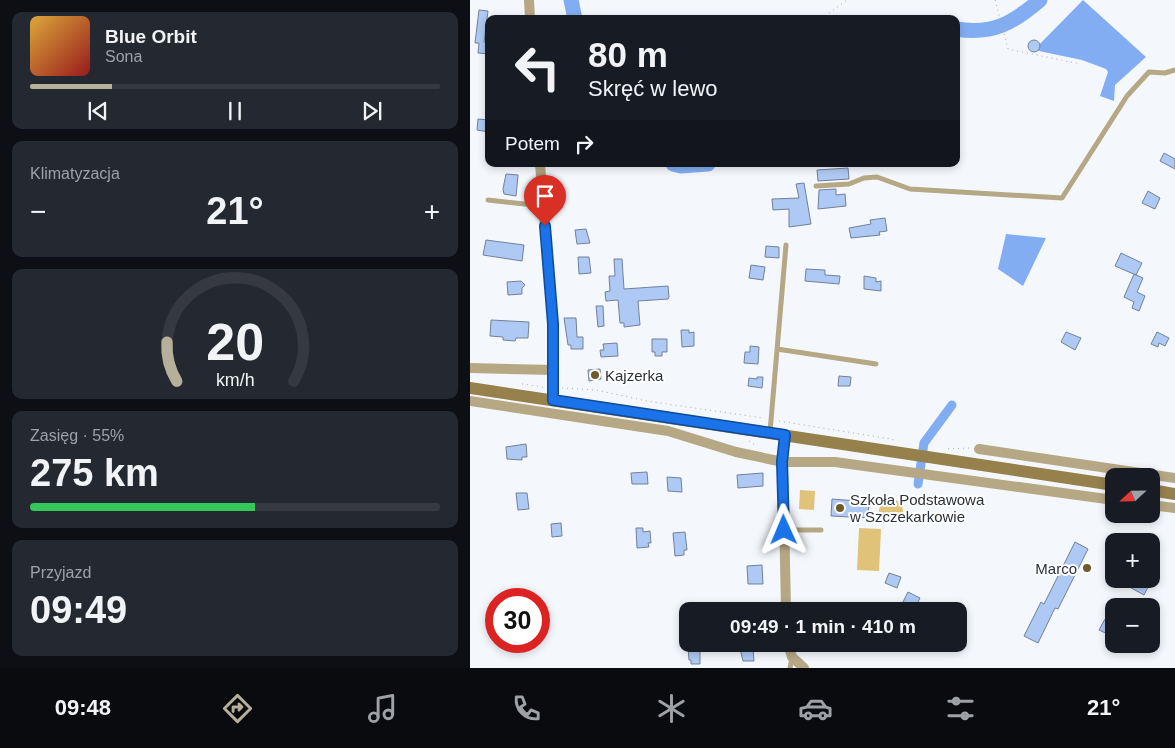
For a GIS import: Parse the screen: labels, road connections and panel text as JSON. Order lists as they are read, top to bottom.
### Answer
{
  "places": ["Kajzerka", "Szkoła Podstawowa w Szczekarkowie", "Marco"],
  "north": "left",
  "page": {
    "turn": ["80 m", "Skręć w lewo"],
    "song": ["Blue Orbit", "Sona"],
    "then": "Potem",
    "tile": [
      "Klimatyzacja",
      ["Zasięg · 55%", "275 km"],
      ["Przyjazd", "09:49"]
    ],
    "heat": ["−", "21°", "+"],
    "map_buttons": ["+", "−"],
    "limit": "30",
    "trip": "09:49 · 1 min · 410 m",
    "tabs": ["09:48", "21°"],
    "gauge": ["20", "km/h"]
  }
}
